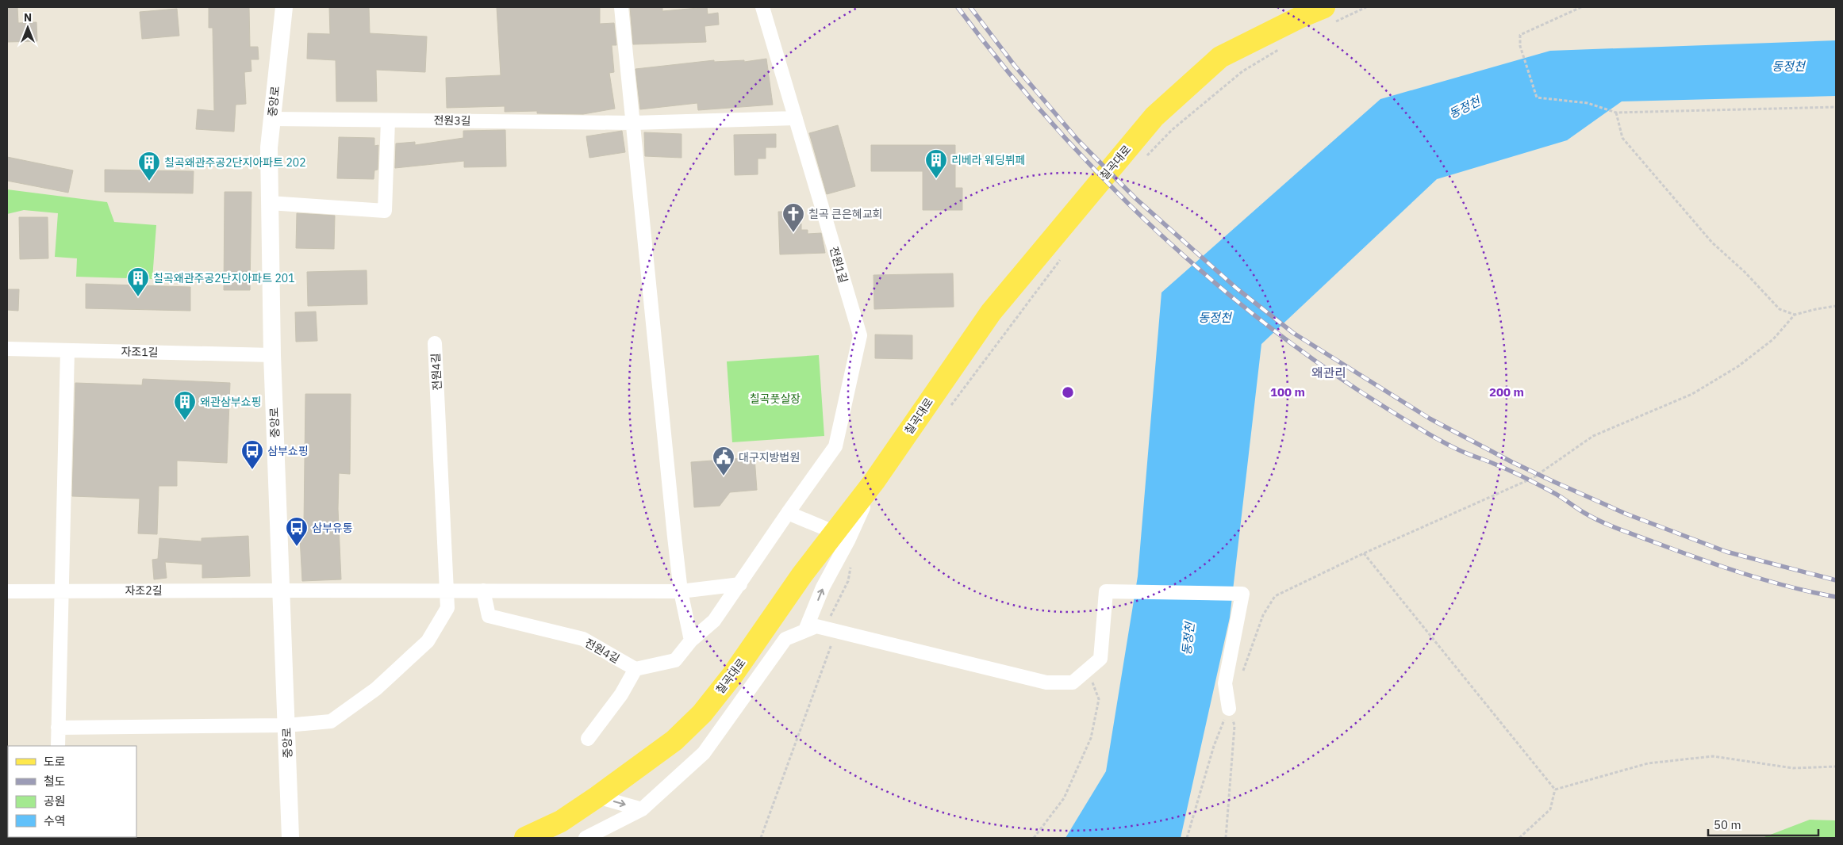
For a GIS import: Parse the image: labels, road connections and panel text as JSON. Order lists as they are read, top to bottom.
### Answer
{
  "streets": {
    "main road": ["칠곡대로"],
    "street": [
      "중앙로",
      "전원3길",
      "전원1길",
      "자조1길",
      "전원4길",
      "자조2길"
    ]
  },
  "crossings": [
    ["중앙로", "전원3길"],
    ["중앙로", "자조1길"],
    ["중앙로", "전원4길"],
    ["중앙로", "자조2길"],
    ["전원3길", "전원1길"],
    ["전원1길", "전원4길"]
  ],
  "districts": ["왜관리"],
  "water": ["동정천"],
  "parks": ["칠곡풋살장"],
  "places": {
    "building": [
      "리베라 웨딩뷔페",
      "칠곡왜관주공2단지아파트 202",
      "칠곡왜관주공2단지아파트 201",
      "왜관삼부쇼핑"
    ],
    "church": ["칠곡 큰은혜교회"],
    "bus stop": ["삼부쇼핑", "삼부유통"],
    "public building": ["대구지방법원"]
  },
  "legend": [
    "도로",
    "철도",
    "공원",
    "수역"
  ],
  "scale_bar": "50 m",
  "north": "top",
  "rings": ["100 m", "200 m"]
}
